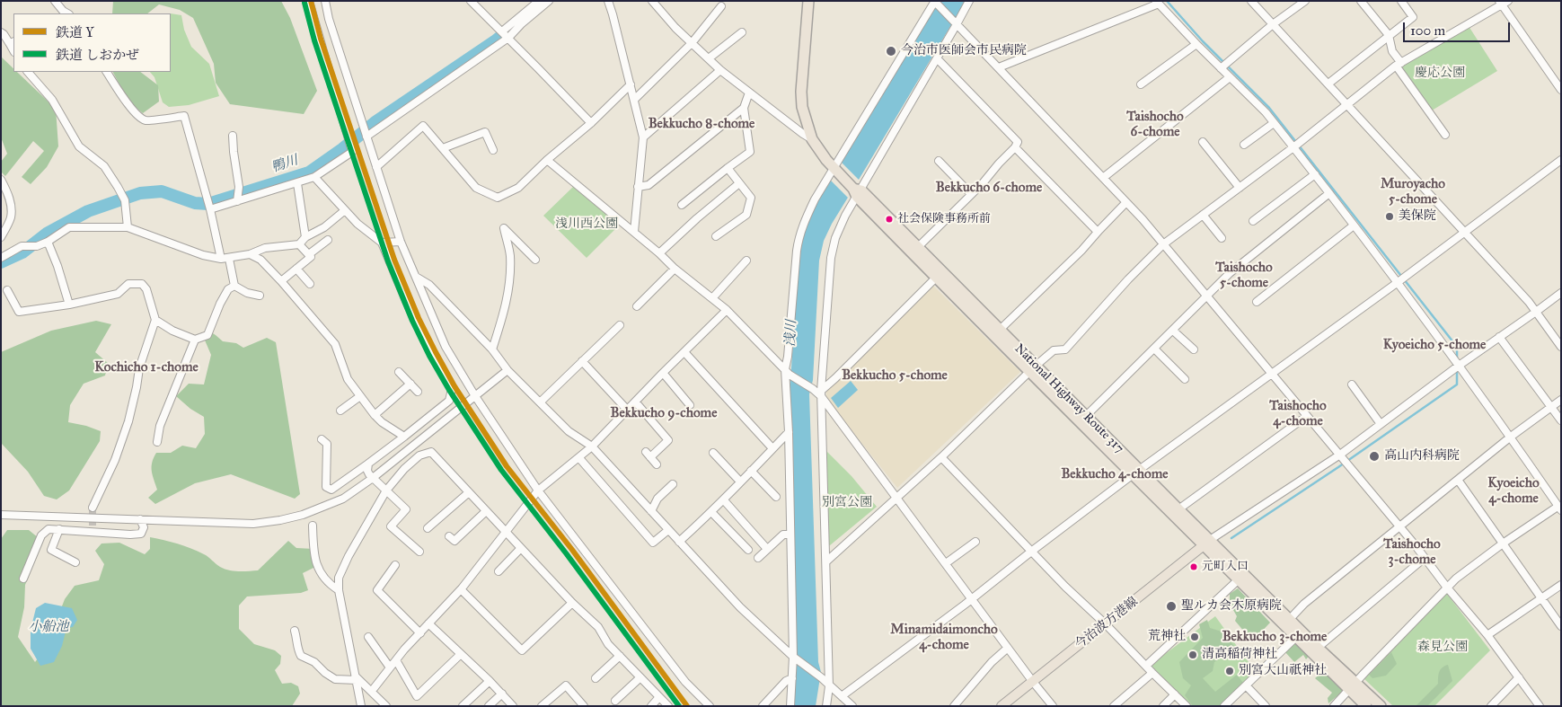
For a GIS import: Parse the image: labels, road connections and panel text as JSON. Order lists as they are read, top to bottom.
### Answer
{
  "streets": {
    "highway": ["National Highway Route 317"],
    "main road": ["今治波方港線"]
  },
  "crossings": [
    ["National Highway Route 317", "今治波方港線"]
  ],
  "districts": [
    "Taishocho 6-chome",
    "Bekkucho 8-chome",
    "Muroyacho 5-chome",
    "Bekkucho 6-chome",
    "Taishocho 5-chome",
    "Kyoeicho 5-chome",
    "Kochicho 1-chome",
    "Bekkucho 5-chome",
    "Taishocho 4-chome",
    "Bekkucho 9-chome",
    "Bekkucho 4-chome",
    "Kyoeicho 4-chome",
    "Taishocho 3-chome",
    "Minamidaimoncho 4-chome",
    "Bekkucho 3-chome"
  ],
  "water": ["鴨川", "浅川", "小船池"],
  "parks": [
    "慶応公園",
    "浅川西公園",
    "別宮公園",
    "森見公園"
  ],
  "places": [
    "今治市医師会市民病院",
    "美保院",
    "社会保険事務所前",
    "高山内科病院",
    "元町入口",
    "聖ルカ会木原病院",
    "荒神社",
    "清高稲荷神社",
    "別宮大山祇神社"
  ],
  "lines": ["rail line Y", "rail line しおかぜ"],
  "legend": ["鉄道 Y", "鉄道 しおかぜ"],
  "scale_bar": "100 m"
}
